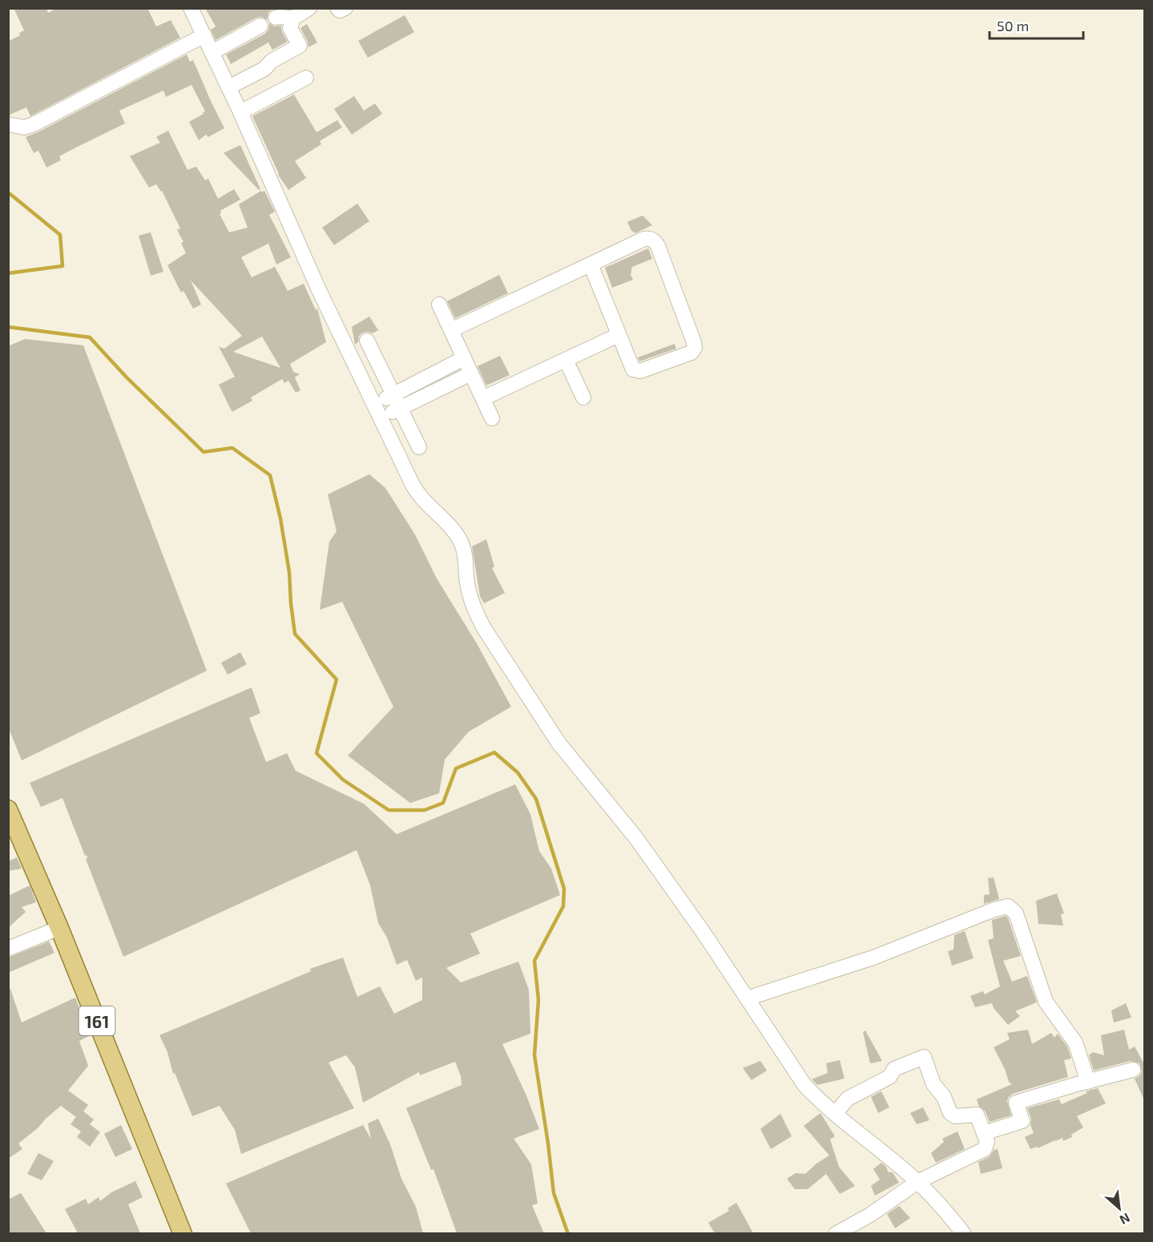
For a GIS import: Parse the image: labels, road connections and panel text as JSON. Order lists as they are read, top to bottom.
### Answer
{
  "streets": {
    "main road": ["161"]
  },
  "scale_bar": "50 m",
  "north": "bottom right"
}
